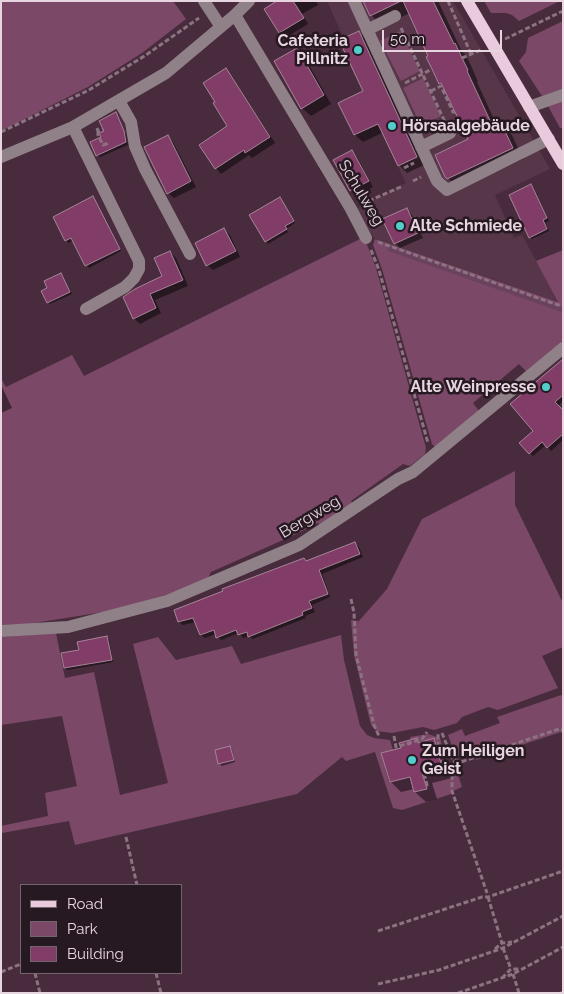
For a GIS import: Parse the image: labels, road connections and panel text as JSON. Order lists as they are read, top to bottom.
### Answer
{
  "streets": {
    "street": ["Schulweg", "Bergweg"]
  },
  "places": [
    "Cafeteria Pillnitz",
    "Hörsaalgebäude",
    "Alte Schmiede",
    "Alte Weinpresse",
    "Zum Heiligen Geist"
  ],
  "legend": ["Road", "Park", "Building"],
  "scale_bar": "50 m"
}
